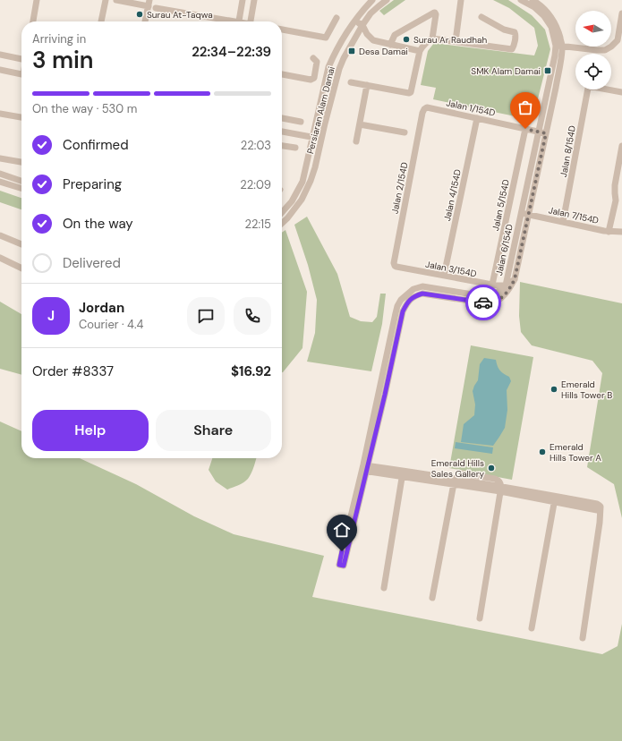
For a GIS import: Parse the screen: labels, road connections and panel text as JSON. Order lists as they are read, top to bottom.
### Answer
{
  "streets": {
    "street": [
      "Jalan 1/154D",
      "Persiaran Alam Damai",
      "Jalan 8/154D",
      "Jalan 2/154D",
      "Jalan 4/154D",
      "Jalan 5/154D",
      "Jalan 7/154D",
      "Jalan 6/154D",
      "Jalan 3/154D"
    ]
  },
  "crossings": [
    ["Jalan 1/154D", "Jalan 2/154D"],
    ["Jalan 1/154D", "Jalan 4/154D"],
    ["Jalan 1/154D", "Jalan 5/154D"],
    ["Jalan 1/154D", "Jalan 6/154D"],
    ["Jalan 8/154D", "Jalan 7/154D"],
    ["Jalan 2/154D", "Jalan 3/154D"],
    ["Jalan 4/154D", "Jalan 3/154D"],
    ["Jalan 5/154D", "Jalan 3/154D"],
    ["Jalan 7/154D", "Jalan 6/154D"],
    ["Jalan 6/154D", "Jalan 3/154D"]
  ],
  "places": {
    "other": [
      "Surau At-Taqwa",
      "Surau Ar Raudhah",
      "Emerald Hills Tower B",
      "Emerald Hills Tower A",
      "Emerald Hills Sales Gallery"
    ],
    "transit": ["Desa Damai", "SMK Alam Damai"]
  },
  "north": "left",
  "page": {
    "heading": ["3 min", "Arriving in", "22:34–22:39"],
    "panel": [
      "Jordan",
      "Courier · 4.4",
      "Order #8337",
      "$16.92"
    ],
    "bar": "On the way · 530 m",
    "list": [
      ["Confirmed", "22:03"],
      ["Preparing", "22:09"],
      ["On the way", "22:15"],
      "Delivered"
    ],
    "round": "J",
    "buttons": ["Help", "Share"]
  }
}
